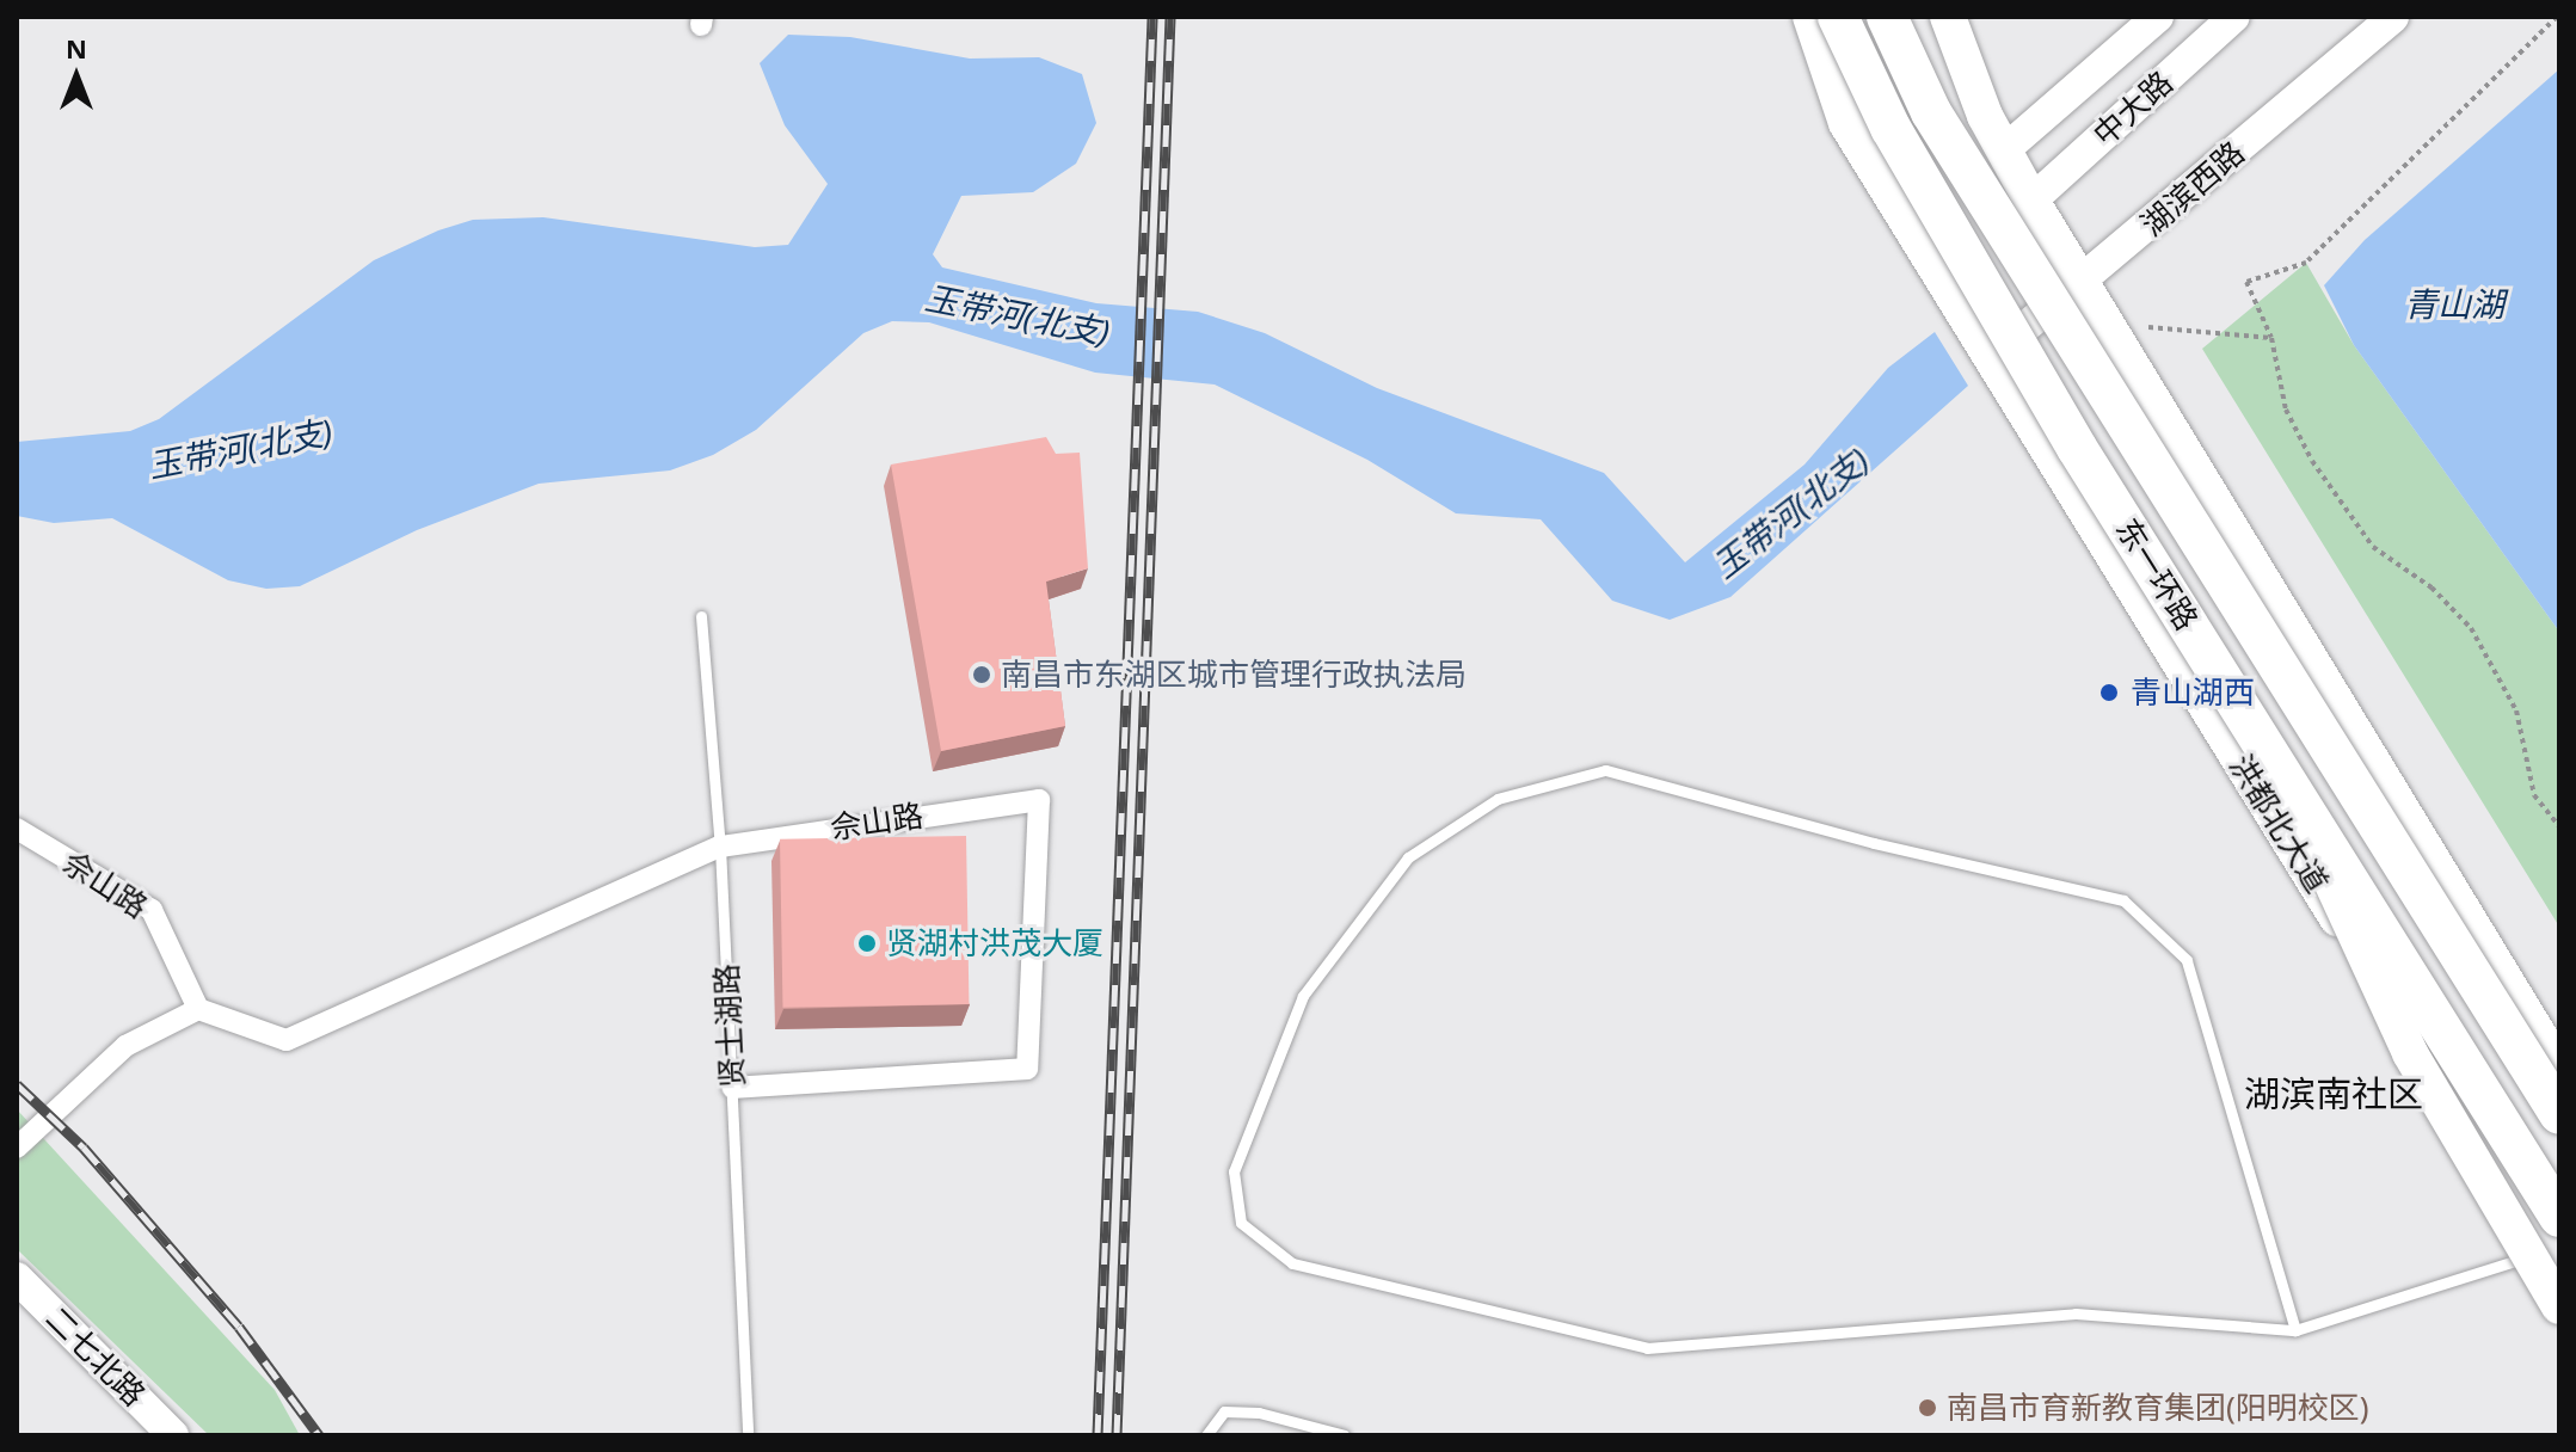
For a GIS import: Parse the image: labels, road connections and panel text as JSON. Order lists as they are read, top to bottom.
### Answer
{
  "streets": {
    "highway": ["东一环路"],
    "main road": [
      "中大路",
      "湖滨西路",
      "洪都北大道",
      "二七北路"
    ],
    "street": ["佘山路"],
    "lane": ["贤士湖路"]
  },
  "crossings": [
    ["湖滨西路", "洪都北大道"],
    ["东一环路", "洪都北大道"],
    ["佘山路", "贤士湖路"]
  ],
  "districts": ["湖滨南社区"],
  "water": ["青山湖", "玉带河(北支)"],
  "places": [
    "南昌市东湖区城市管理行政执法局",
    "青山湖西",
    "贤湖村洪茂大厦",
    "南昌市育新教育集团(阳明校区)"
  ],
  "north": "top"
}
